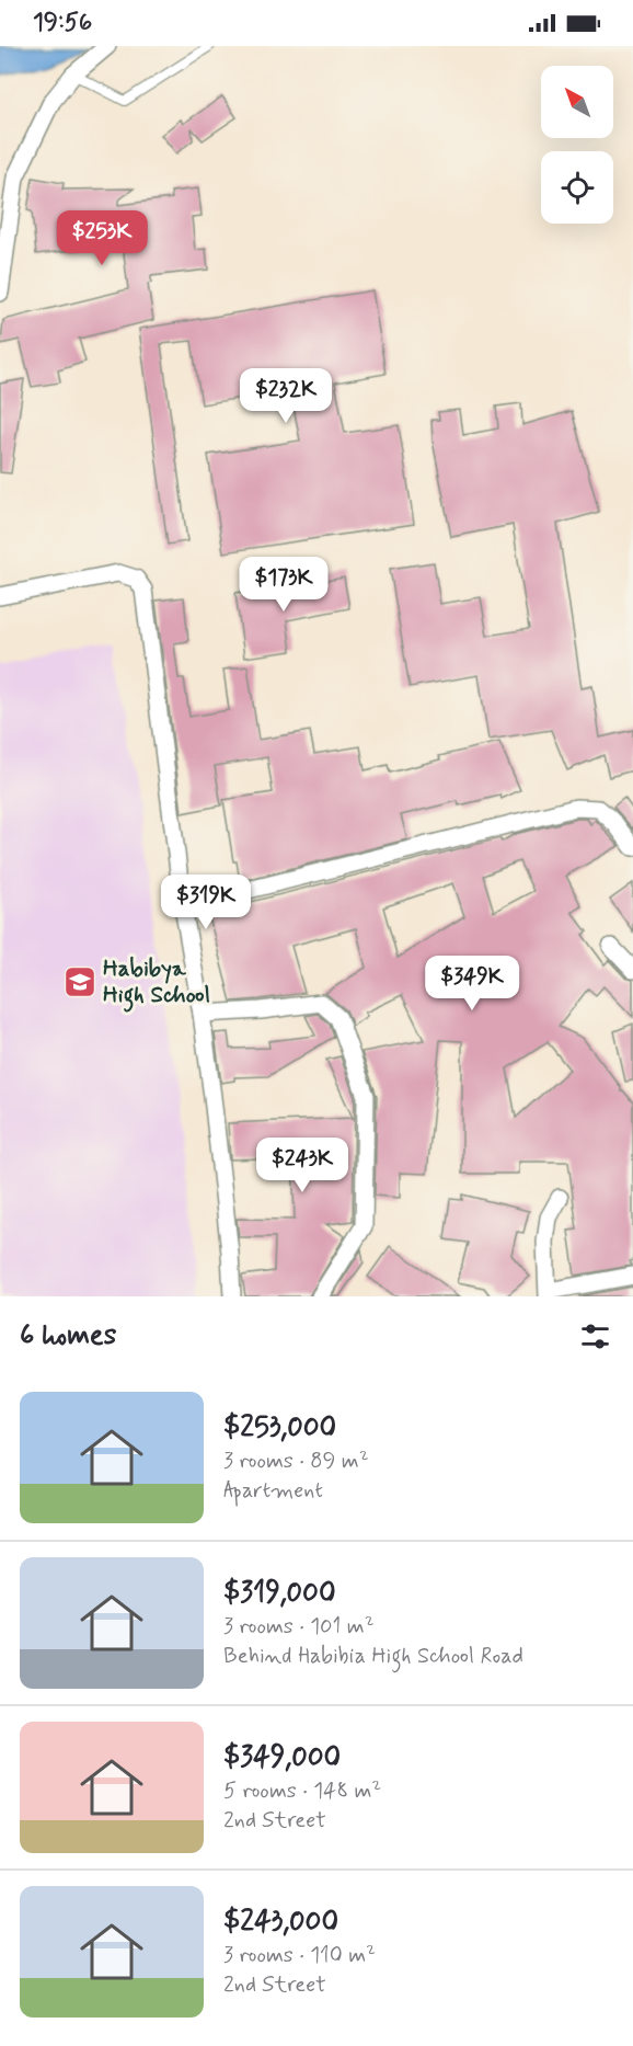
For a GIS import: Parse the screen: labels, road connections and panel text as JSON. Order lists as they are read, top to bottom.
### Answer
{
  "places": {
    "school or university": ["Habibya High School"]
  },
  "north": "top left",
  "page": {
    "status": "19:56",
    "price": [
      "$253K",
      "$232K",
      "$173K",
      "$319K",
      "$349K",
      "$243K"
    ],
    "heading": "6 homes",
    "list": [
      {
        "name": "$253,000",
        "note": "3 rooms · 89 m² · Apartment"
      },
      {
        "name": "$319,000",
        "note": "3 rooms · 101 m² · Behind Habibia High School Road"
      },
      {
        "name": "$349,000",
        "note": "5 rooms · 148 m² · 2nd Street"
      },
      {
        "name": "$243,000",
        "note": "3 rooms · 110 m² · 2nd Street"
      }
    ]
  }
}
